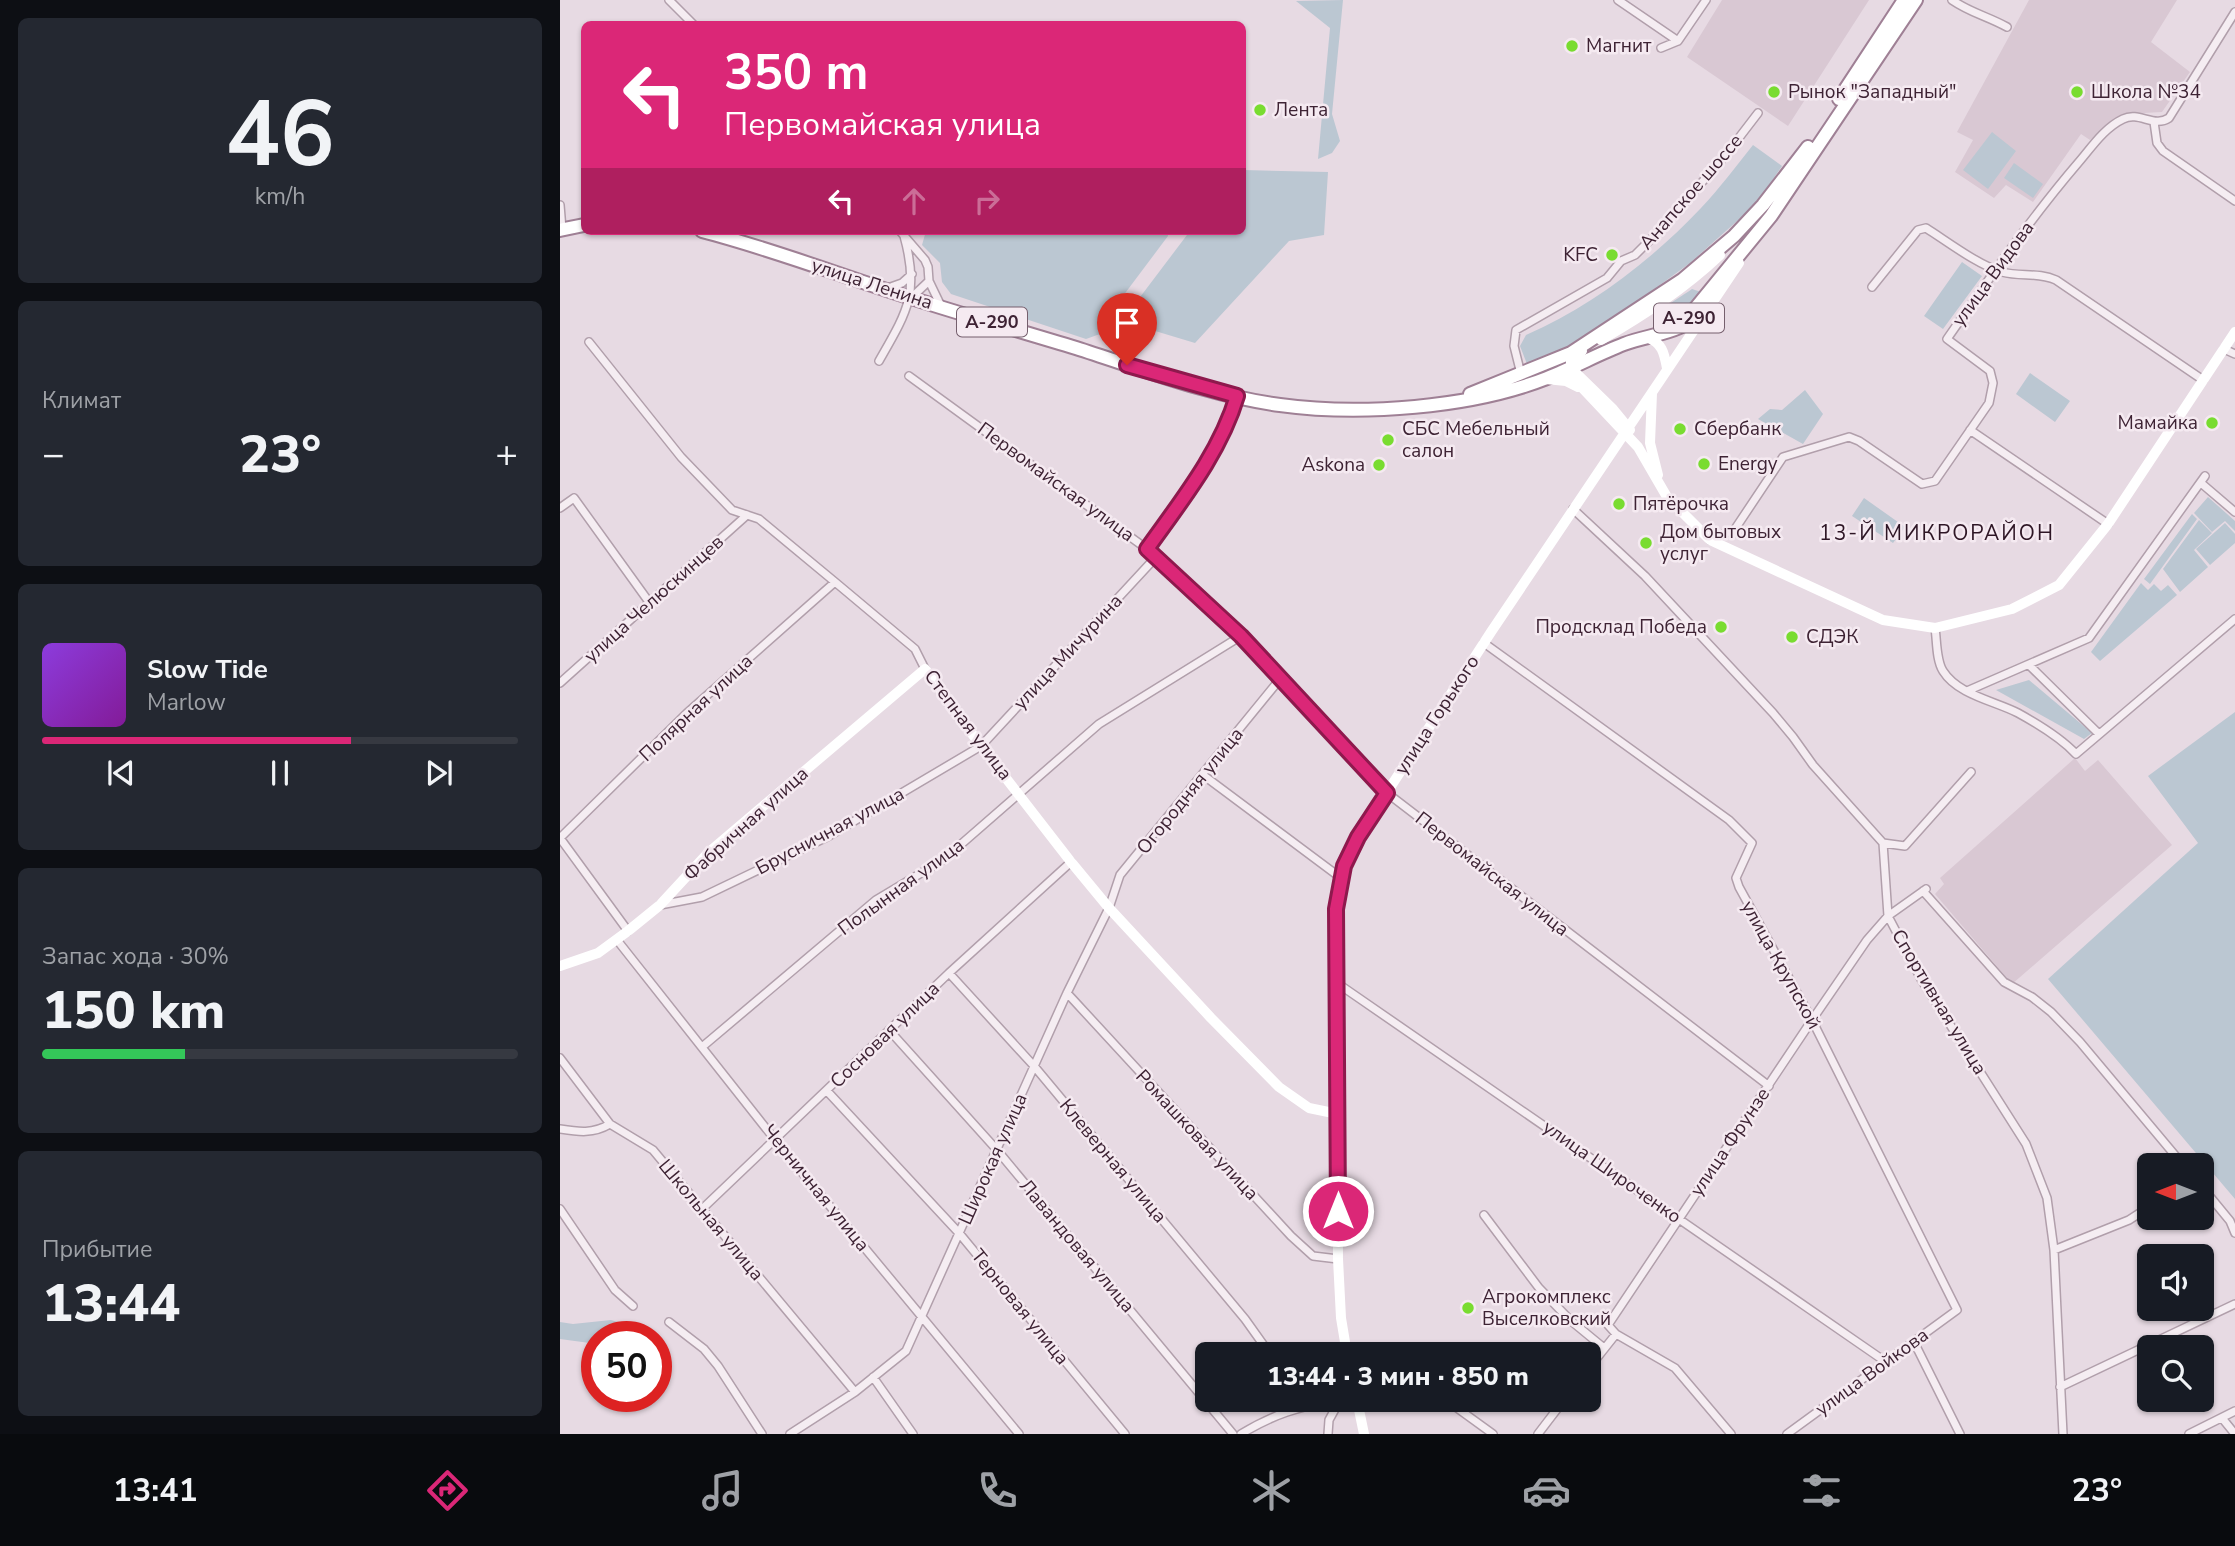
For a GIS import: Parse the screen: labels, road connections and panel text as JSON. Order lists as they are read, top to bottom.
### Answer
{
  "streets": {
    "highway": ["улица Ленина", "А-290"],
    "main road": ["улица Горького", "Степная улица", "Фабричная улица"],
    "street": [
      "Анапское шоссе",
      "улица Видова",
      "Первомайская улица",
      "улица Челюскинцев",
      "улица Мичурина",
      "Полярная улица",
      "Огородняя улица",
      "Брусничная улица",
      "Полынная улица",
      "улица Крупской",
      "Спортивная улица",
      "Сосновая улица",
      "Ромашковая улица",
      "улица Фрунзе",
      "Широкая улица",
      "Клеверная улица",
      "улица Широченко",
      "Черничная улица",
      "Школьная улица",
      "Лавандовая улица",
      "Терновая улица",
      "улица Войкова"
    ]
  },
  "crossings": [
    ["Анапское шоссе", "А-290"],
    ["улица Ленина", "А-290"],
    ["Первомайская улица", "улица Мичурина"],
    ["Первомайская улица", "улица Горького"],
    ["Первомайская улица", "Огородняя улица"],
    ["Первомайская улица", "Полынная улица"],
    ["Первомайская улица", "улица Фрунзе"],
    ["улица Челюскинцев", "Степная улица"],
    ["улица Мичурина", "Степная улица"],
    ["улица Мичурина", "Брусничная улица"],
    ["Полярная улица", "Степная улица"],
    ["улица Горького", "Степная улица"],
    ["улица Горького", "улица Крупской"],
    ["улица Горького", "Ромашковая улица"],
    ["улица Горького", "улица Широченко"],
    ["Степная улица", "Огородняя улица"],
    ["Степная улица", "Фабричная улица"],
    ["Степная улица", "Брусничная улица"],
    ["Степная улица", "Полынная улица"],
    ["Степная улица", "Сосновая улица"],
    ["Степная улица", "Широкая улица"],
    ["Огородняя улица", "Широкая улица"],
    ["Фабричная улица", "Брусничная улица"],
    ["Фабричная улица", "Черничная улица"],
    ["Полынная улица", "Черничная улица"],
    ["улица Крупской", "улица Фрунзе"],
    ["улица Крупской", "улица Войкова"],
    ["Спортивная улица", "улица Фрунзе"],
    ["Сосновая улица", "Клеверная улица"],
    ["Сосновая улица", "Черничная улица"],
    ["Сосновая улица", "Школьная улица"],
    ["Сосновая улица", "Лавандовая улица"],
    ["Сосновая улица", "Терновая улица"],
    ["Ромашковая улица", "Широкая улица"],
    ["улица Фрунзе", "улица Широченко"],
    ["Широкая улица", "Клеверная улица"],
    ["Широкая улица", "Черничная улица"],
    ["Широкая улица", "Школьная улица"],
    ["Широкая улица", "Лавандовая улица"],
    ["Широкая улица", "Терновая улица"],
    ["улица Широченко", "улица Войкова"]
  ],
  "districts": ["13-Й МИКРОРАЙОН"],
  "places": [
    "Магнит",
    "Рынок \"Западный\"",
    "Школа №34",
    "Лента",
    "KFC",
    "Мамайка",
    "Сбербанк",
    "СБС Мебельный салон",
    "Energy",
    "Askona",
    "Пятёрочка",
    "Дом бытовых услуг",
    "Продсклад Победа",
    "СДЭК",
    "Агрокомплекс Выселковский"
  ],
  "north": "left",
  "page": {
    "tile": [
      ["46", "km/h"],
      "Климат",
      ["Запас хода · 30%", "150 km"],
      ["Прибытие", "13:44"]
    ],
    "turn": ["350 m", "Первомайская улица"],
    "heat": ["−", "23°", "+"],
    "song": ["Slow Tide", "Marlow"],
    "limit": "50",
    "trip": "13:44 · 3 мин · 850 m",
    "tabs": ["13:41", "23°"]
  }
}
